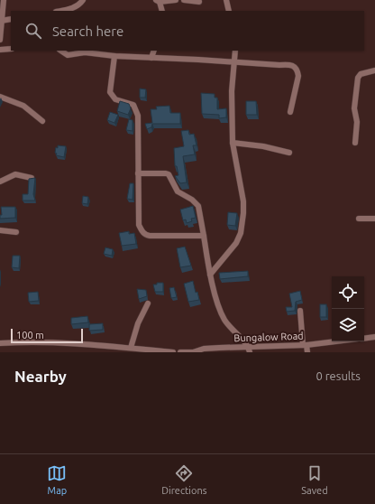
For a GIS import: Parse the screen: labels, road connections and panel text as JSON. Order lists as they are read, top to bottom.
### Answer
{
  "streets": {
    "street": ["Bungalow Road"]
  },
  "scale_bar": "100 m",
  "page": {
    "search": "Search here",
    "scale": "100 m",
    "heading": ["Nearby", "0 results"],
    "nav": ["Map", "Directions", "Saved"]
  }
}
